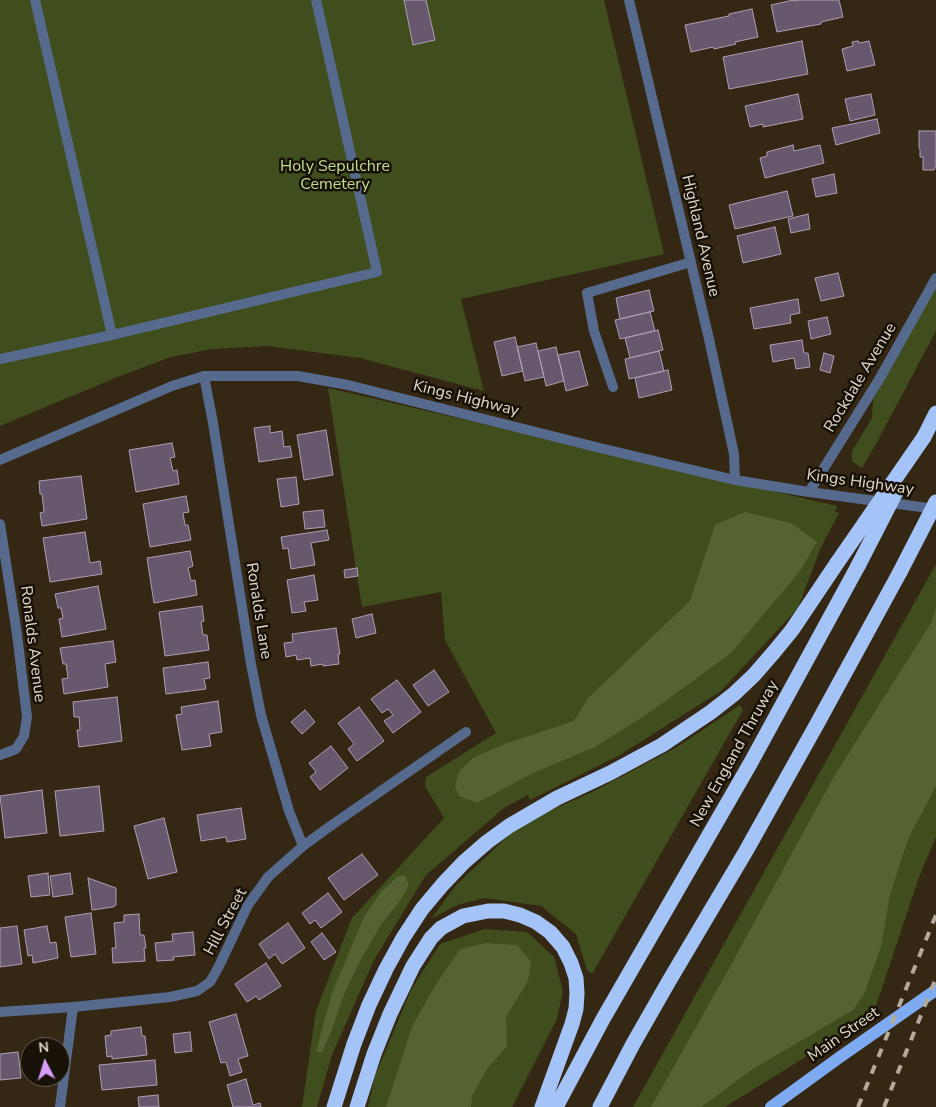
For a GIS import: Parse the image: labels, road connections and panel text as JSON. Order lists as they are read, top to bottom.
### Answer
{
  "streets": {
    "highway": ["New England Thruway"],
    "main road": ["Main Street"],
    "street": [
      "Highland Avenue",
      "Rockdale Avenue",
      "Kings Highway",
      "Ronalds Lane",
      "Ronalds Avenue",
      "Hill Street"
    ]
  },
  "crossings": [
    ["Highland Avenue", "Kings Highway"],
    ["Rockdale Avenue", "Kings Highway"],
    ["Kings Highway", "Ronalds Lane"],
    ["Ronalds Lane", "Hill Street"]
  ],
  "parks": ["Holy Sepulchre Cemetery"],
  "north": "top"
}
